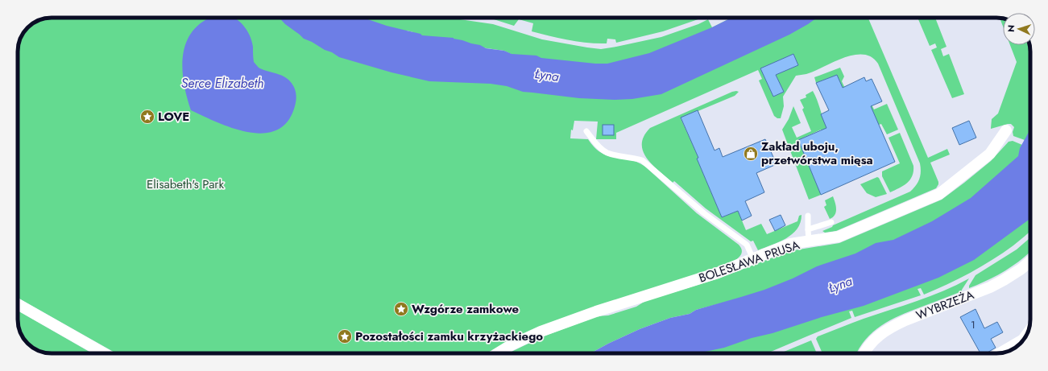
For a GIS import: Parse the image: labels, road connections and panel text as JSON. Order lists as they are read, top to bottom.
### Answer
{
  "streets": {
    "street": ["BOLESŁAWA PRUSA", "WYBRZEŻA"]
  },
  "water": ["Łyna", "Serce Elizabeth"],
  "parks": ["Elisabeth's Park"],
  "places": {
    "place": ["LOVE", "Wzgórze zamkowe", "Pozostałości zamku krzyżackiego"],
    "shop": ["Zakład uboju, przetwórstwa mięsa"]
  },
  "house_numbers": ["1"],
  "north": "left"
}
